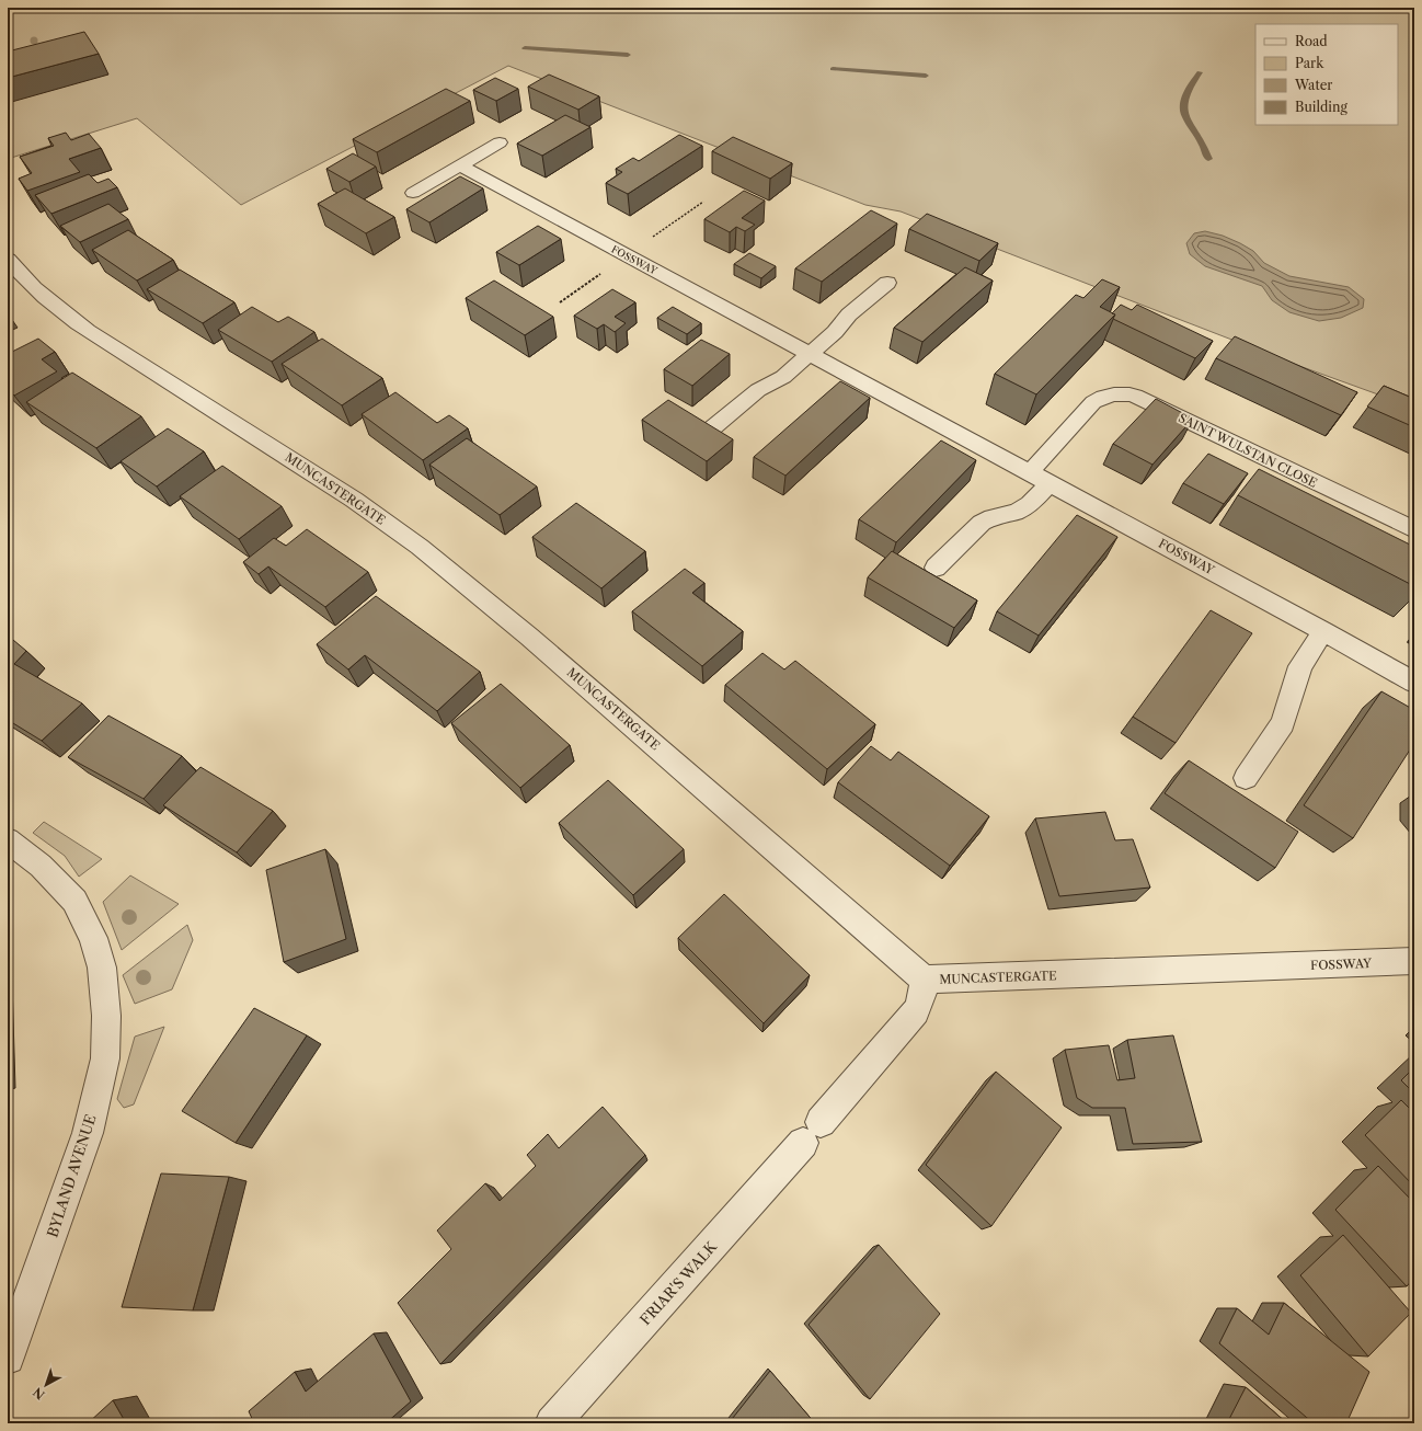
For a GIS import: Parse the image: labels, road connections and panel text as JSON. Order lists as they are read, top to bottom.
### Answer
{
  "streets": {
    "street": [
      "FOSSWAY",
      "SAINT WULSTAN CLOSE",
      "MUNCASTERGATE",
      "BYLAND AVENUE",
      "FRIAR'S WALK"
    ]
  },
  "crossings": [
    ["FOSSWAY", "SAINT WULSTAN CLOSE"],
    ["FOSSWAY", "MUNCASTERGATE"],
    ["MUNCASTERGATE", "FRIAR'S WALK"]
  ],
  "legend": [
    "Road",
    "Park",
    "Water",
    "Building"
  ],
  "north": "bottom left"
}
